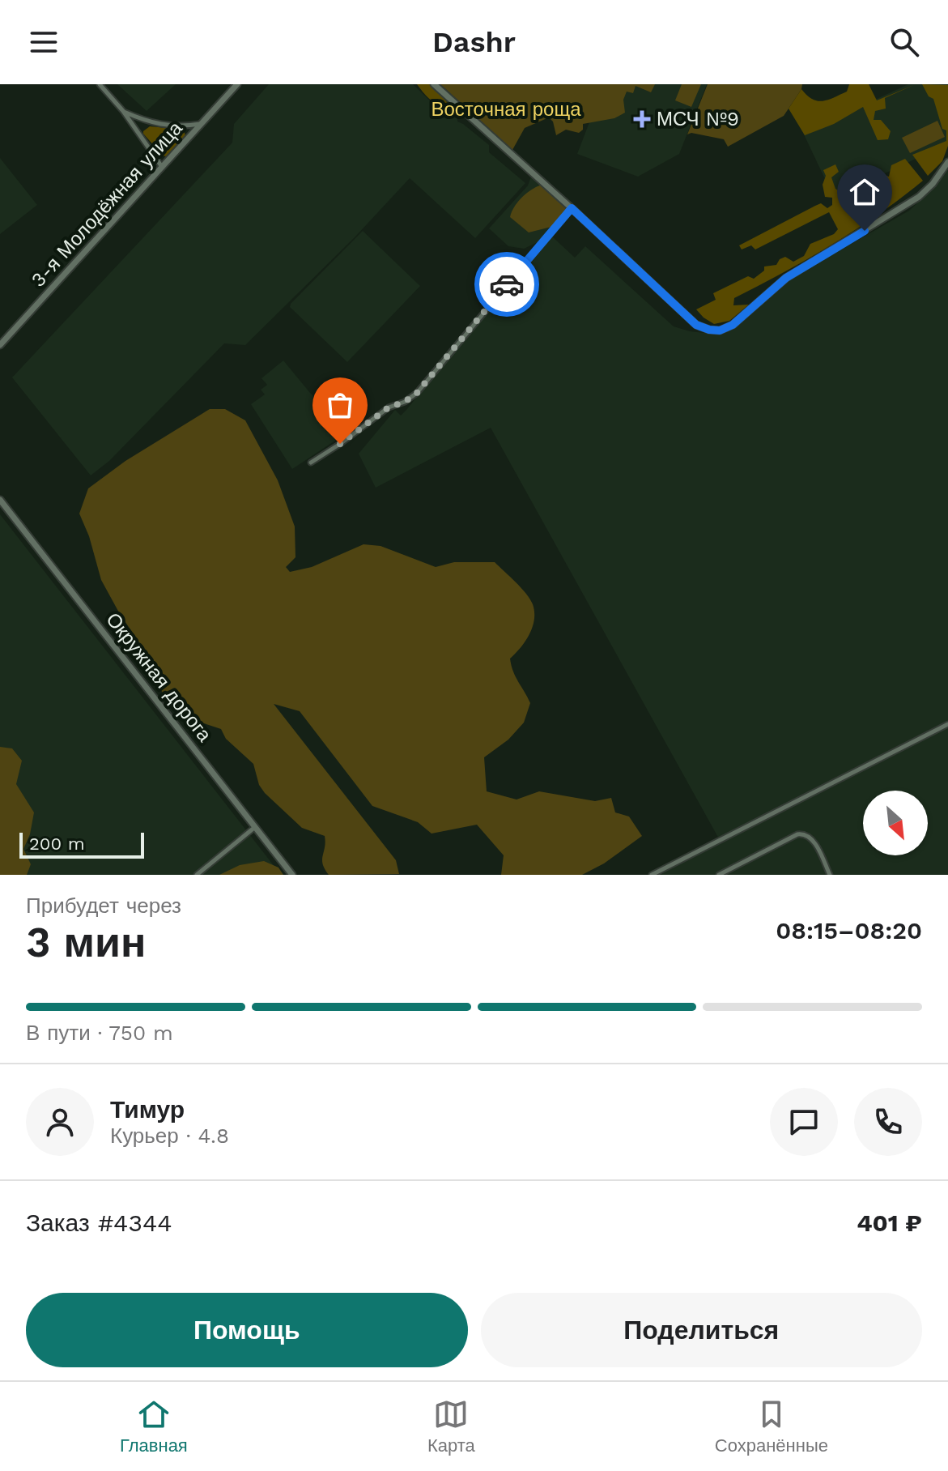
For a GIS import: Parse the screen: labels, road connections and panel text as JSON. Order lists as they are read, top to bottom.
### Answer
{
  "streets": {
    "main road": ["3-я Молодёжная улица", "Окружная дорога"]
  },
  "parks": ["Восточная роща"],
  "places": {
    "health": ["МСЧ №9"]
  },
  "scale_bar": "200 m",
  "north": "bottom right",
  "page": {
    "header": "Dashr",
    "scale": "200 m",
    "heading": ["3 мин", "Прибудет через", "08:15–08:20"],
    "panel": [
      "Тимур",
      "Курьер · 4.8",
      "Заказ #4344",
      "401 ₽"
    ],
    "bar": "В пути · 750 m",
    "buttons": ["Помощь", "Поделиться"],
    "tabs": ["Главная", "Карта", "Сохранённые"]
  }
}
